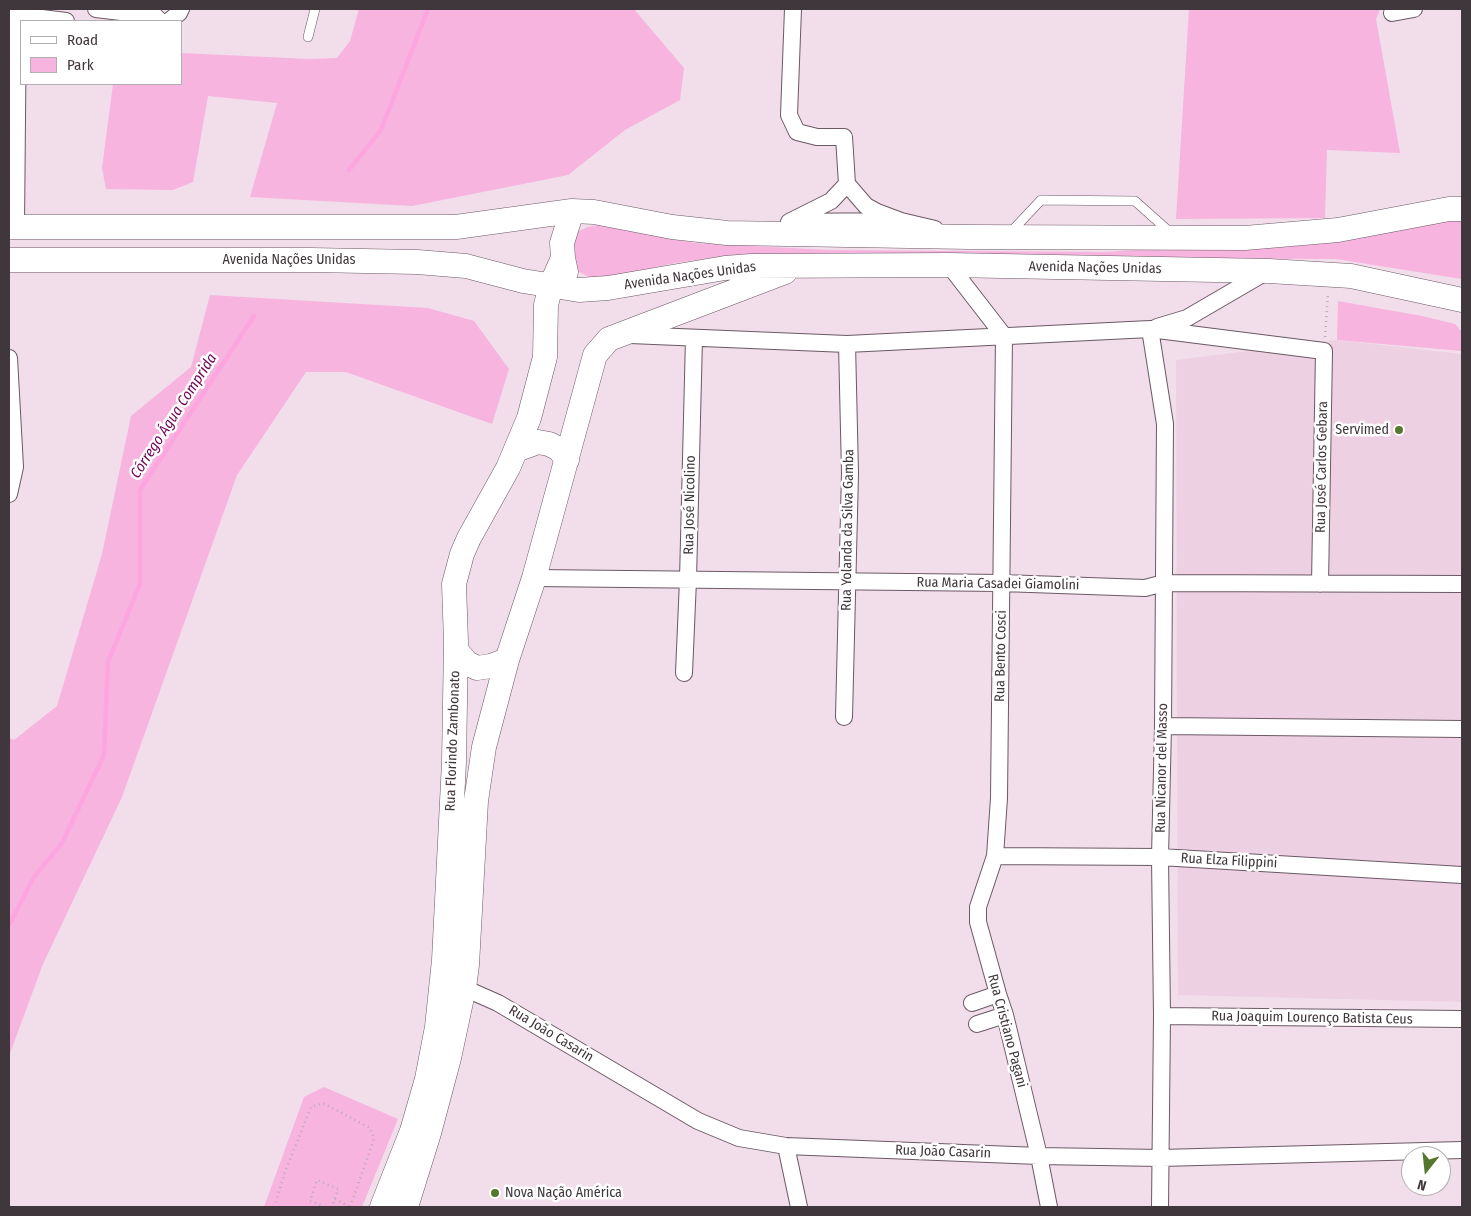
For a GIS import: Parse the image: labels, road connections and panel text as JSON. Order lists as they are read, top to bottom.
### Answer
{
  "streets": {
    "main road": ["Avenida Nações Unidas", "Rua Florindo Zambonato"],
    "street": [
      "Rua José Carlos Gebara",
      "Rua José Nicolino",
      "Rua Yolanda da Silva Gamba",
      "Rua Maria Casadei Giamolini",
      "Rua Bento Cosci",
      "Rua Nicanor del Masso",
      "Rua Elza Filippini",
      "Rua Joaquim Lourenço Batista Ceus",
      "Rua Cristiano Pagani",
      "Rua João Casarin"
    ]
  },
  "crossings": [
    ["Avenida Nações Unidas", "Rua Florindo Zambonato"],
    ["Rua José Carlos Gebara", "Rua Maria Casadei Giamolini"],
    ["Rua José Nicolino", "Rua Maria Casadei Giamolini"],
    ["Rua Yolanda da Silva Gamba", "Rua Maria Casadei Giamolini"],
    ["Rua Maria Casadei Giamolini", "Rua Bento Cosci"],
    ["Rua Maria Casadei Giamolini", "Rua Florindo Zambonato"],
    ["Rua Maria Casadei Giamolini", "Rua Nicanor del Masso"],
    ["Rua Bento Cosci", "Rua Elza Filippini"],
    ["Rua Bento Cosci", "Rua Cristiano Pagani"],
    ["Rua Florindo Zambonato", "Rua João Casarin"],
    ["Rua Nicanor del Masso", "Rua Elza Filippini"],
    ["Rua Nicanor del Masso", "Rua Joaquim Lourenço Batista Ceus"],
    ["Rua Nicanor del Masso", "Rua João Casarin"],
    ["Rua Elza Filippini", "Rua Cristiano Pagani"],
    ["Rua Cristiano Pagani", "Rua João Casarin"]
  ],
  "water": ["Córrego Água Comprida"],
  "places": ["Servimed", "Nova Nação América"],
  "legend": ["Road", "Park"],
  "north": "bottom"
}
